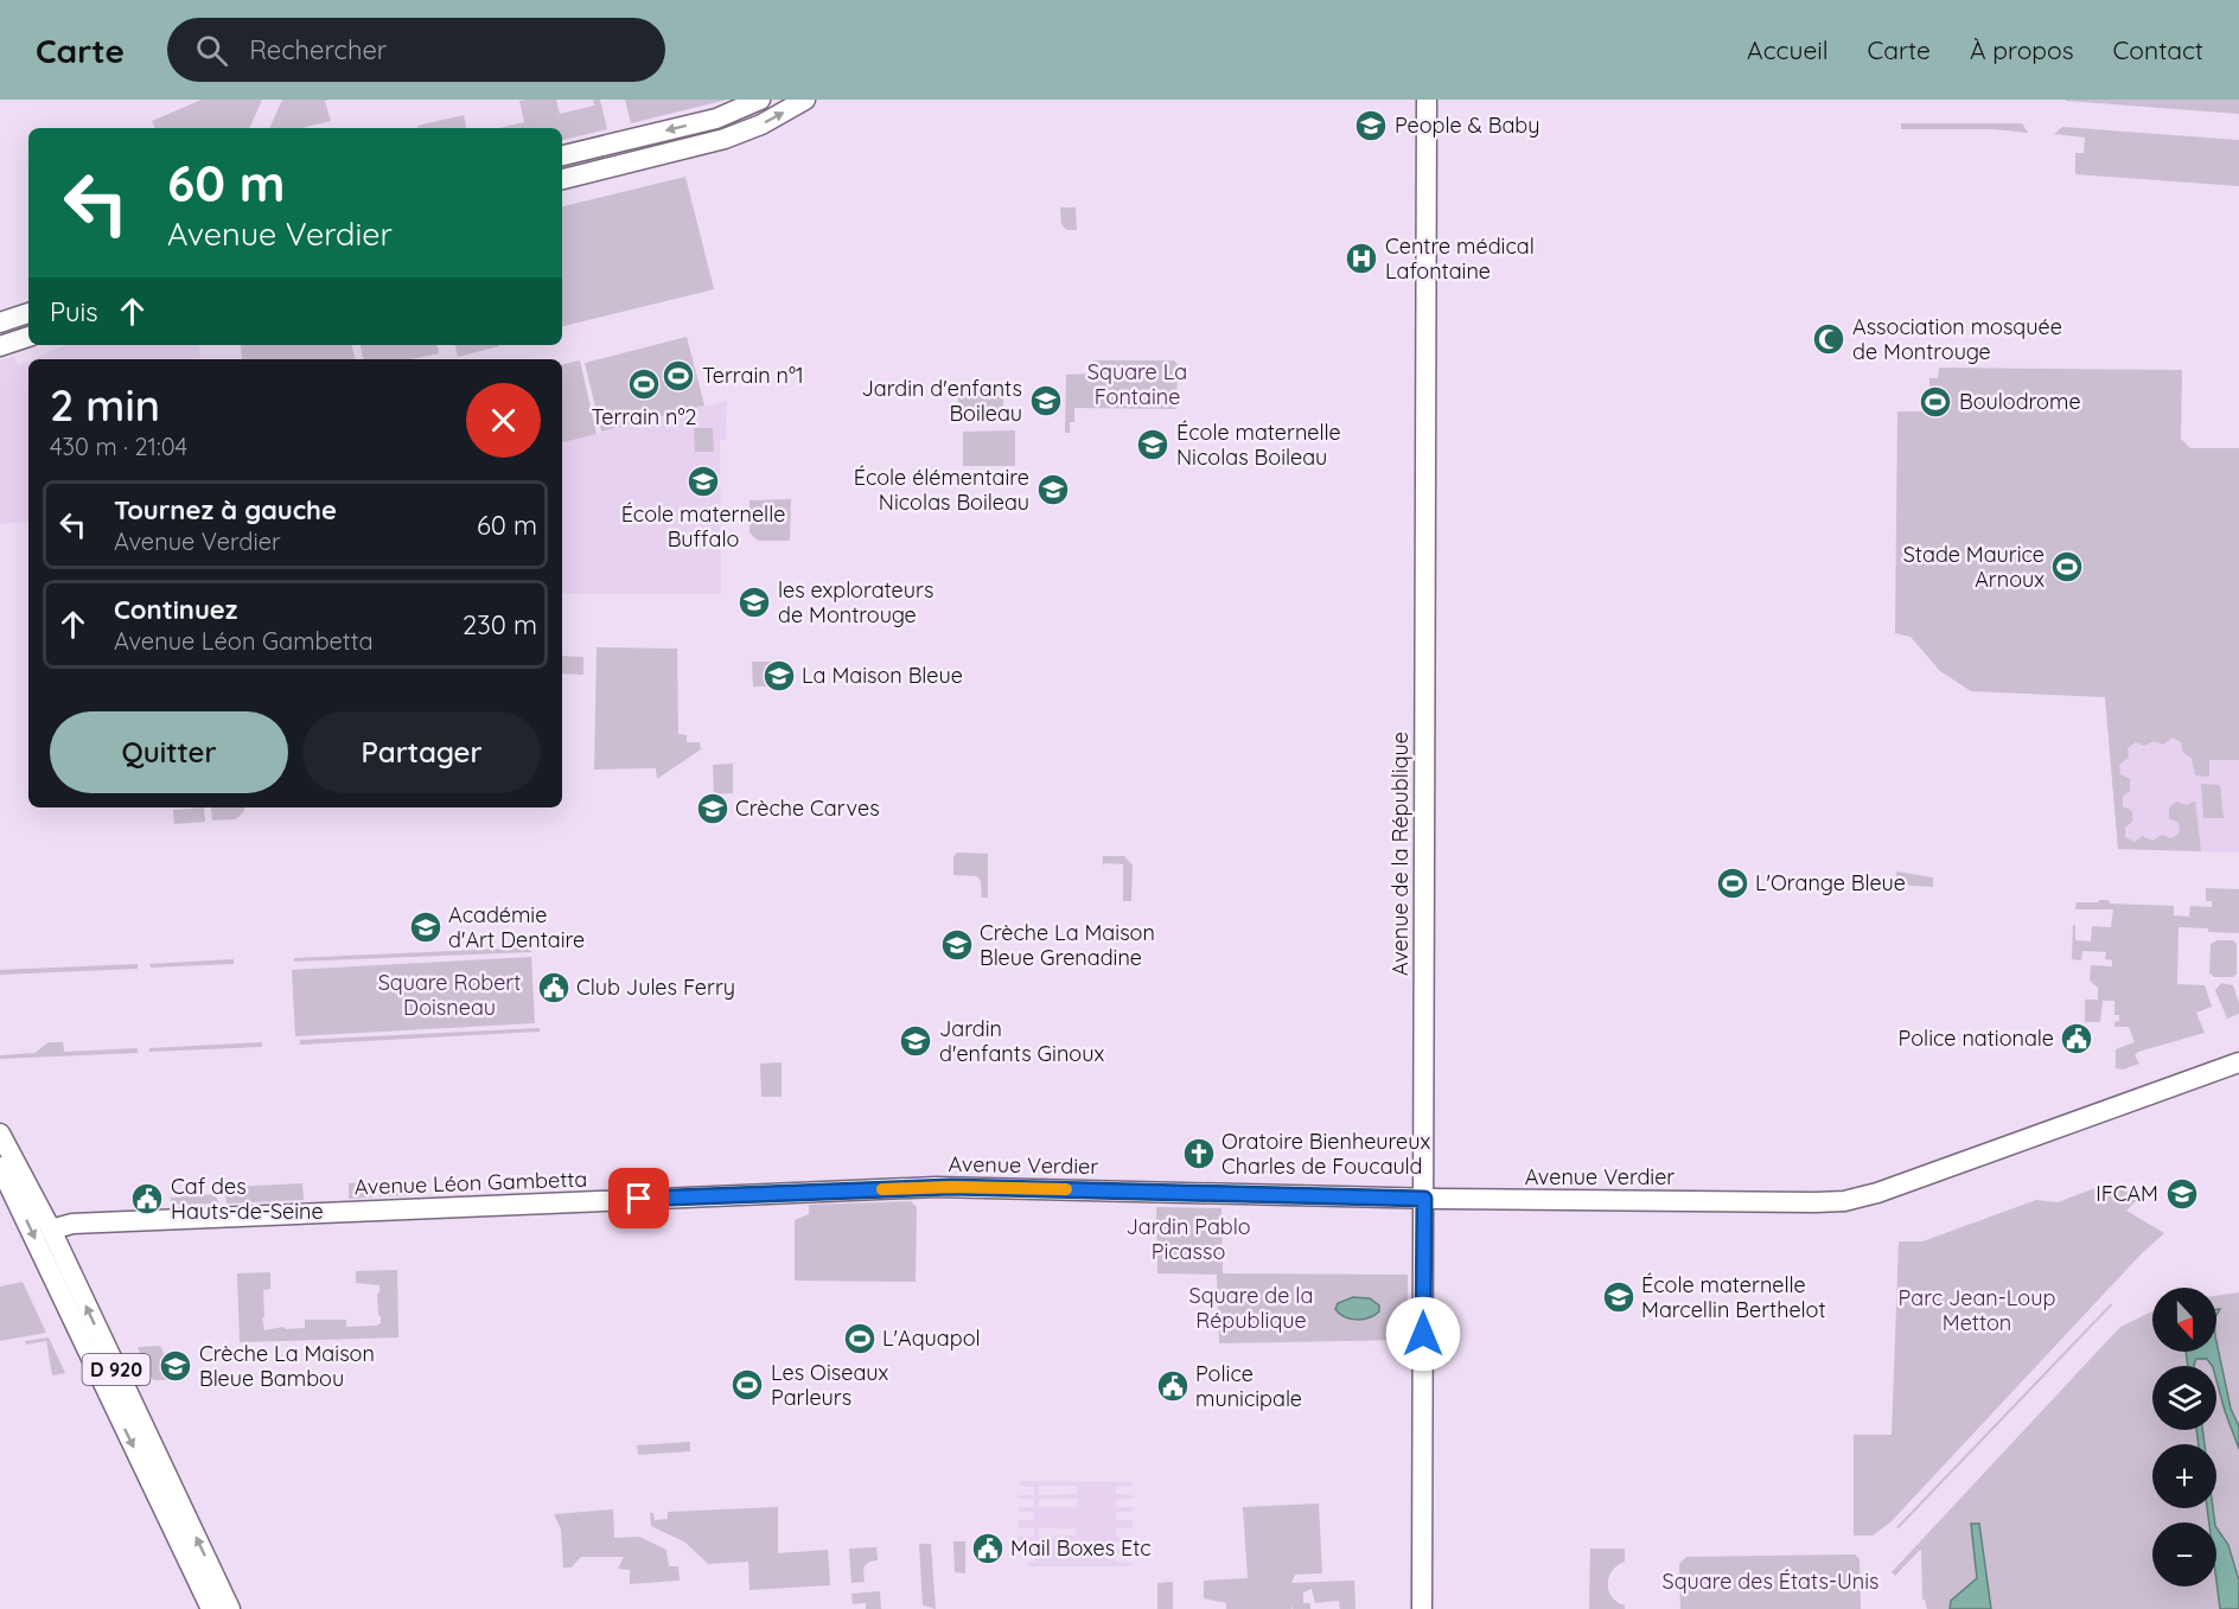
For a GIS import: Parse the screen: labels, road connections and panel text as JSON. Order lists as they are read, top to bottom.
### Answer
{
  "streets": {
    "main road": [
      "Avenue de la République",
      "Avenue Verdier",
      "Avenue Léon Gambetta",
      "D 920"
    ]
  },
  "crossings": [
    ["Avenue de la République", "Avenue Verdier"],
    ["Avenue Verdier", "Avenue Léon Gambetta"],
    ["Avenue Léon Gambetta", "D 920"]
  ],
  "parks": [
    "Square La Fontaine",
    "Square Robert Doisneau",
    "Jardin Pablo Picasso",
    "Square de la République",
    "Parc Jean-Loup Metton",
    "Square des États-Unis"
  ],
  "places": {
    "school or university": [
      "People & Baby",
      "Jardin d'enfants Boileau",
      "École maternelle Nicolas Boileau",
      "École maternelle Buffalo",
      "École élémentaire Nicolas Boileau",
      "les explorateurs de Montrouge",
      "La Maison Bleue",
      "Crèche Carves",
      "Académie d'Art Dentaire",
      "Crèche La Maison Bleue Grenadine",
      "Jardin d'enfants Ginoux",
      "IFCAM",
      "École maternelle Marcellin Berthelot",
      "Crèche La Maison Bleue Bambou"
    ],
    "hospital": ["Centre médical Lafontaine"],
    "mosque": ["Association mosquée de Montrouge"],
    "sports": [
      "Terrain n°1",
      "Terrain n°2",
      "Boulodrome",
      "Stade Maurice Arnoux",
      "L'Orange Bleue",
      "L'Aquapol",
      "Les Oiseaux Parleurs"
    ],
    "public building": [
      "Club Jules Ferry",
      "Police nationale",
      "Caf des Hauts-de-Seine",
      "Police municipale",
      "Mail Boxes Etc"
    ],
    "church": ["Oratoire Bienheureux Charles de Foucauld"]
  },
  "north": "bottom",
  "page": {
    "header": "Carte",
    "search": "Rechercher",
    "nav": [
      "Accueil",
      "Carte",
      "À propos",
      "Contact"
    ],
    "turn": ["60 m", "Avenue Verdier"],
    "then": "Puis",
    "heading": ["2 min", "430 m · 21:04"],
    "list": [
      {
        "name": "Tournez à gauche",
        "note": "Avenue Verdier",
        "value": "60 m"
      },
      {
        "name": "Continuez",
        "note": "Avenue Léon Gambetta",
        "value": "230 m"
      }
    ],
    "buttons": ["Quitter", "Partager"],
    "map_buttons": ["+", "−"]
  }
}
